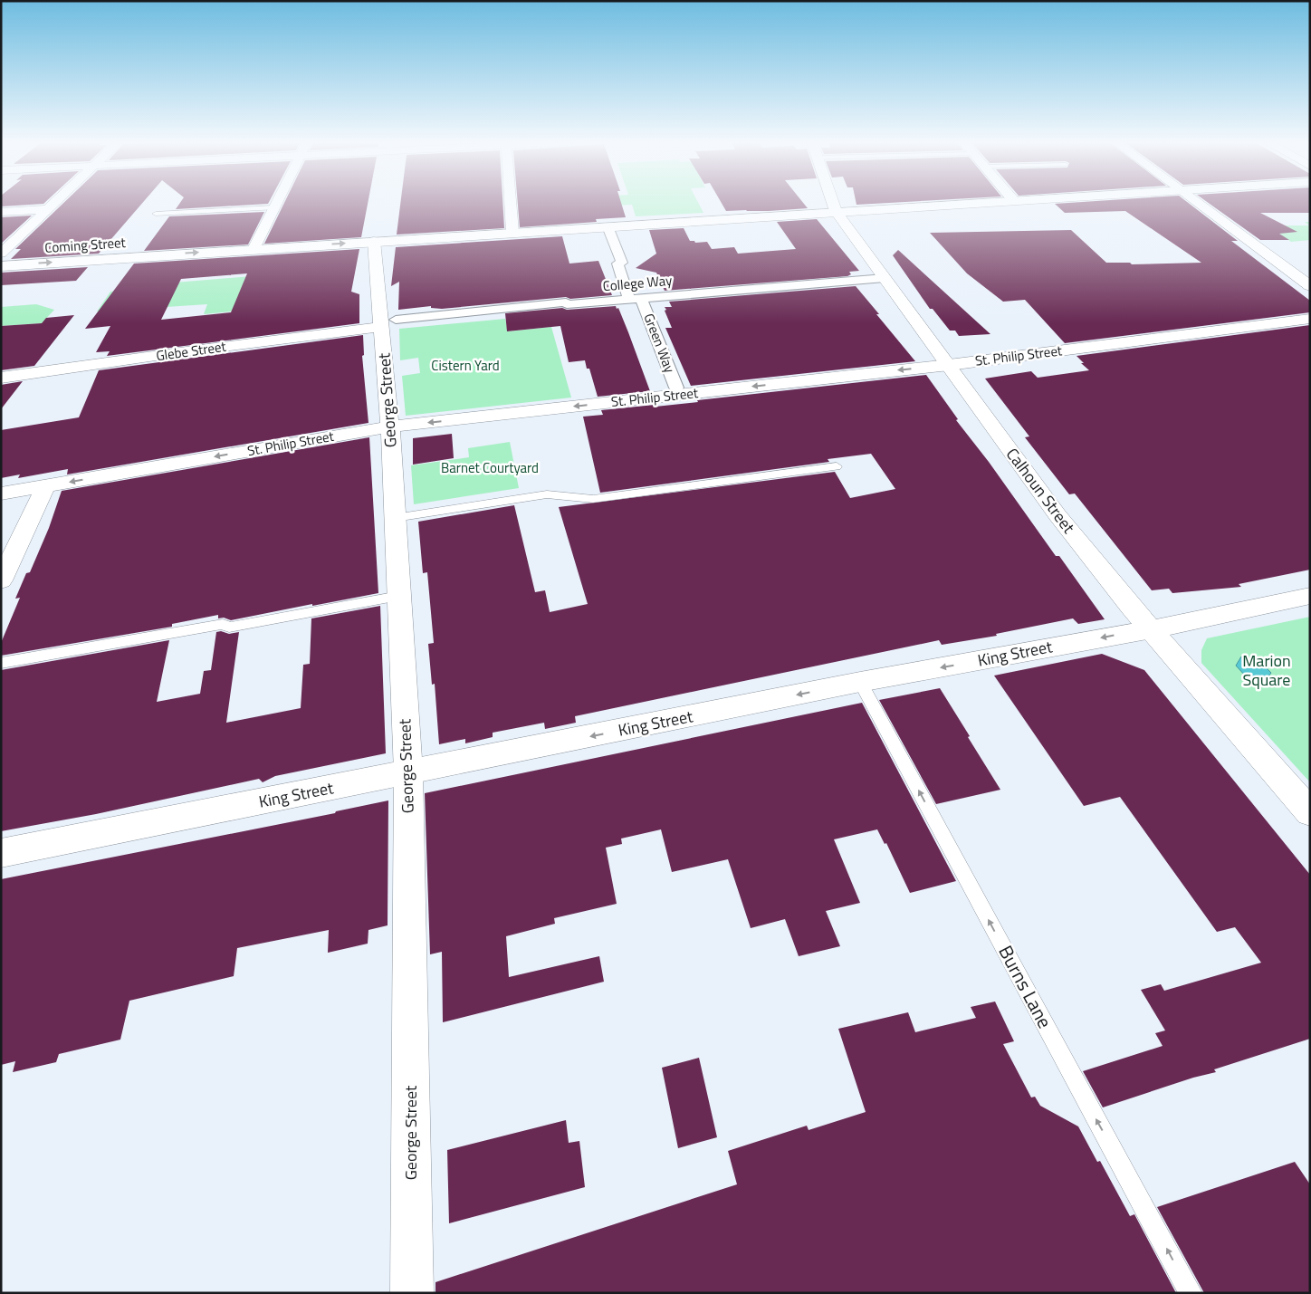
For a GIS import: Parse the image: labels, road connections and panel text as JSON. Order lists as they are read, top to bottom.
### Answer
{
  "streets": {
    "street": [
      "Coming Street",
      "College Way",
      "Green Way",
      "Glebe Street",
      "St. Philip Street",
      "George Street",
      "Calhoun Street",
      "King Street"
    ],
    "lane": ["Burns Lane"]
  },
  "crossings": [
    ["Coming Street", "George Street"],
    ["Coming Street", "Calhoun Street"],
    ["College Way", "Green Way"],
    ["College Way", "Glebe Street"],
    ["College Way", "George Street"],
    ["College Way", "Calhoun Street"],
    ["Glebe Street", "George Street"],
    ["St. Philip Street", "George Street"],
    ["St. Philip Street", "Calhoun Street"],
    ["George Street", "King Street"],
    ["Calhoun Street", "King Street"],
    ["King Street", "Burns Lane"]
  ],
  "one_way": [
    "Coming Street",
    "St. Philip Street",
    "King Street",
    "Burns Lane"
  ],
  "parks": ["Cistern Yard", "Barnet Courtyard", "Marion Square"]
}
